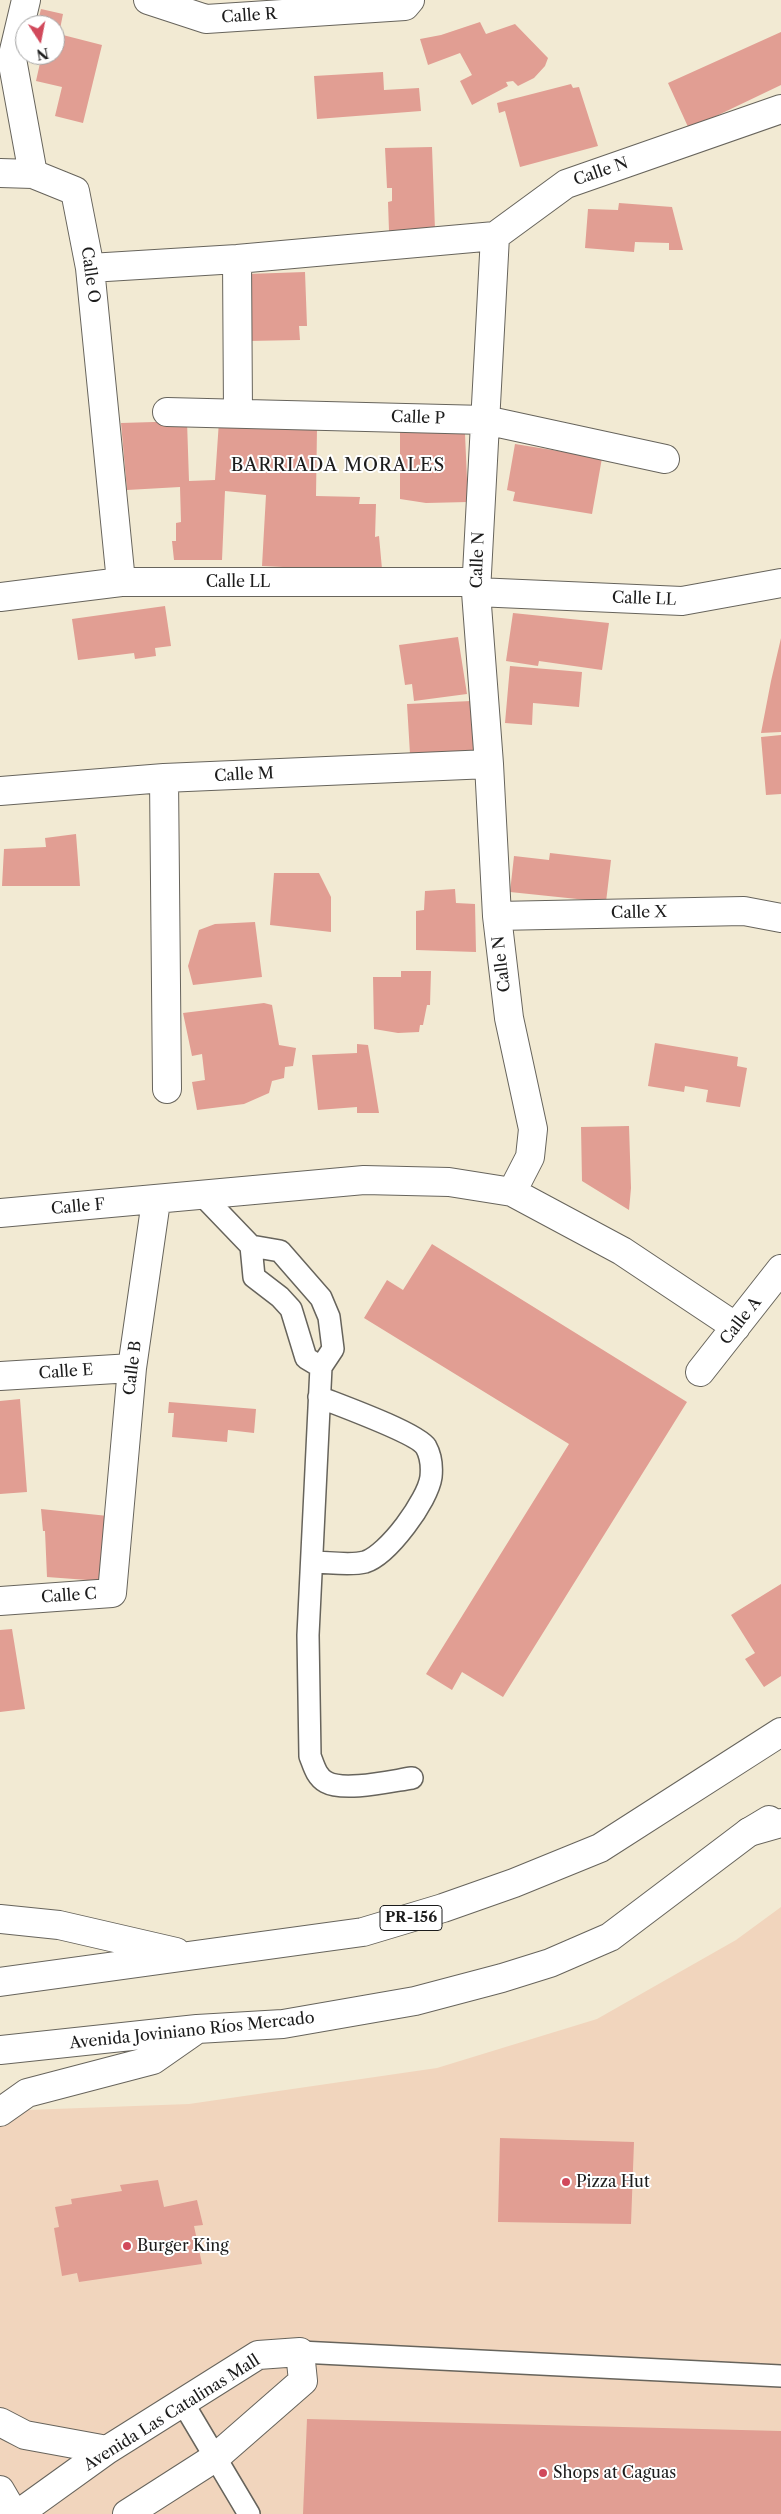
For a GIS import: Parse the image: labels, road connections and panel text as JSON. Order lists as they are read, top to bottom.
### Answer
{
  "streets": {
    "main road": [
      "Calle R",
      "Calle N",
      "Calle O",
      "Calle P",
      "Calle LL",
      "Calle M",
      "Calle X",
      "Calle F",
      "Calle A",
      "Calle B",
      "Calle E",
      "Calle C",
      "PR-156",
      "Avenida Joviniano Ríos Mercado",
      "Avenida Las Catalinas Mall"
    ]
  },
  "crossings": [
    ["Calle N", "Calle P"],
    ["Calle N", "Calle LL"],
    ["Calle N", "Calle M"],
    ["Calle N", "Calle X"],
    ["Calle N", "Calle F"],
    ["Calle O", "Calle LL"],
    ["Calle F", "Calle A"],
    ["Calle F", "Calle B"],
    ["Calle B", "Calle E"],
    ["Calle B", "Calle C"]
  ],
  "districts": ["BARRIADA MORALES"],
  "places": ["Pizza Hut", "Burger King", "Shops at Caguas"],
  "north": "bottom"
}
